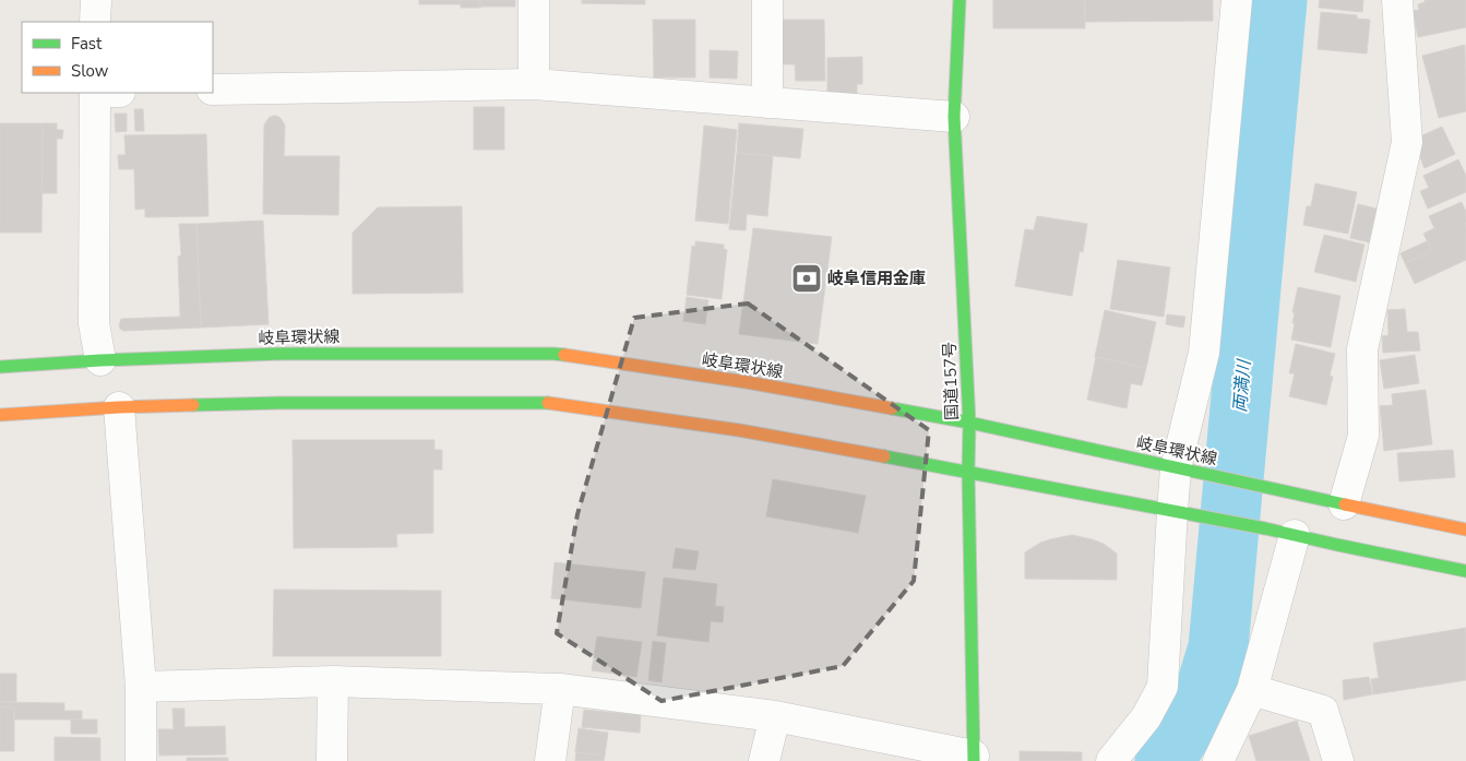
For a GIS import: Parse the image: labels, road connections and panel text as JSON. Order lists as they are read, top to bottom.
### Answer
{
  "streets": {
    "main road": ["岐阜環状線", "国道157号"]
  },
  "crossings": [
    ["岐阜環状線", "国道157号"]
  ],
  "water": ["両満川"],
  "places": {
    "bank": ["岐阜信用金庫"]
  },
  "legend": ["Fast", "Slow"]
}
